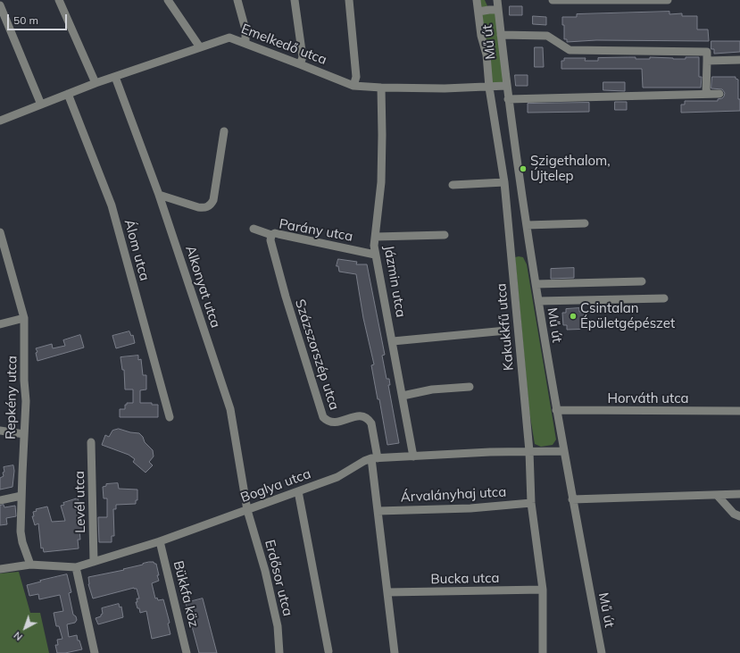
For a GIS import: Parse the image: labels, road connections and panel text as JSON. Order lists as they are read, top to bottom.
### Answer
{
  "streets": {
    "street": [
      "Mű út",
      "Emelkedő utca",
      "Parány utca",
      "Álom utca",
      "Jázmin utca",
      "Alkonyat utca",
      "Kakukkfű utca",
      "Százszorszép utca",
      "Repkény utca",
      "Horváth utca",
      "Boglya utca",
      "Árvalányhaj utca",
      "Levél utca",
      "Erdősor utca",
      "Bucka utca",
      "Bükkfa köz"
    ]
  },
  "crossings": [
    ["Mű út", "Emelkedő utca"],
    ["Mű út", "Horváth utca"],
    ["Mű út", "Boglya utca"],
    ["Emelkedő utca", "Álom utca"],
    ["Emelkedő utca", "Jázmin utca"],
    ["Emelkedő utca", "Alkonyat utca"],
    ["Emelkedő utca", "Kakukkfű utca"],
    ["Parány utca", "Jázmin utca"],
    ["Parány utca", "Százszorszép utca"],
    ["Jázmin utca", "Boglya utca"],
    ["Alkonyat utca", "Boglya utca"],
    ["Alkonyat utca", "Erdősor utca"],
    ["Kakukkfű utca", "Boglya utca"],
    ["Kakukkfű utca", "Árvalányhaj utca"],
    ["Kakukkfű utca", "Bucka utca"],
    ["Százszorszép utca", "Boglya utca"],
    ["Repkény utca", "Boglya utca"],
    ["Boglya utca", "Levél utca"],
    ["Boglya utca", "Erdősor utca"],
    ["Boglya utca", "Bükkfa köz"]
  ],
  "places": ["Szigethalom, Újtelep", "Csintalan Épületgépészet"],
  "scale_bar": "50 m",
  "north": "bottom left"
}
